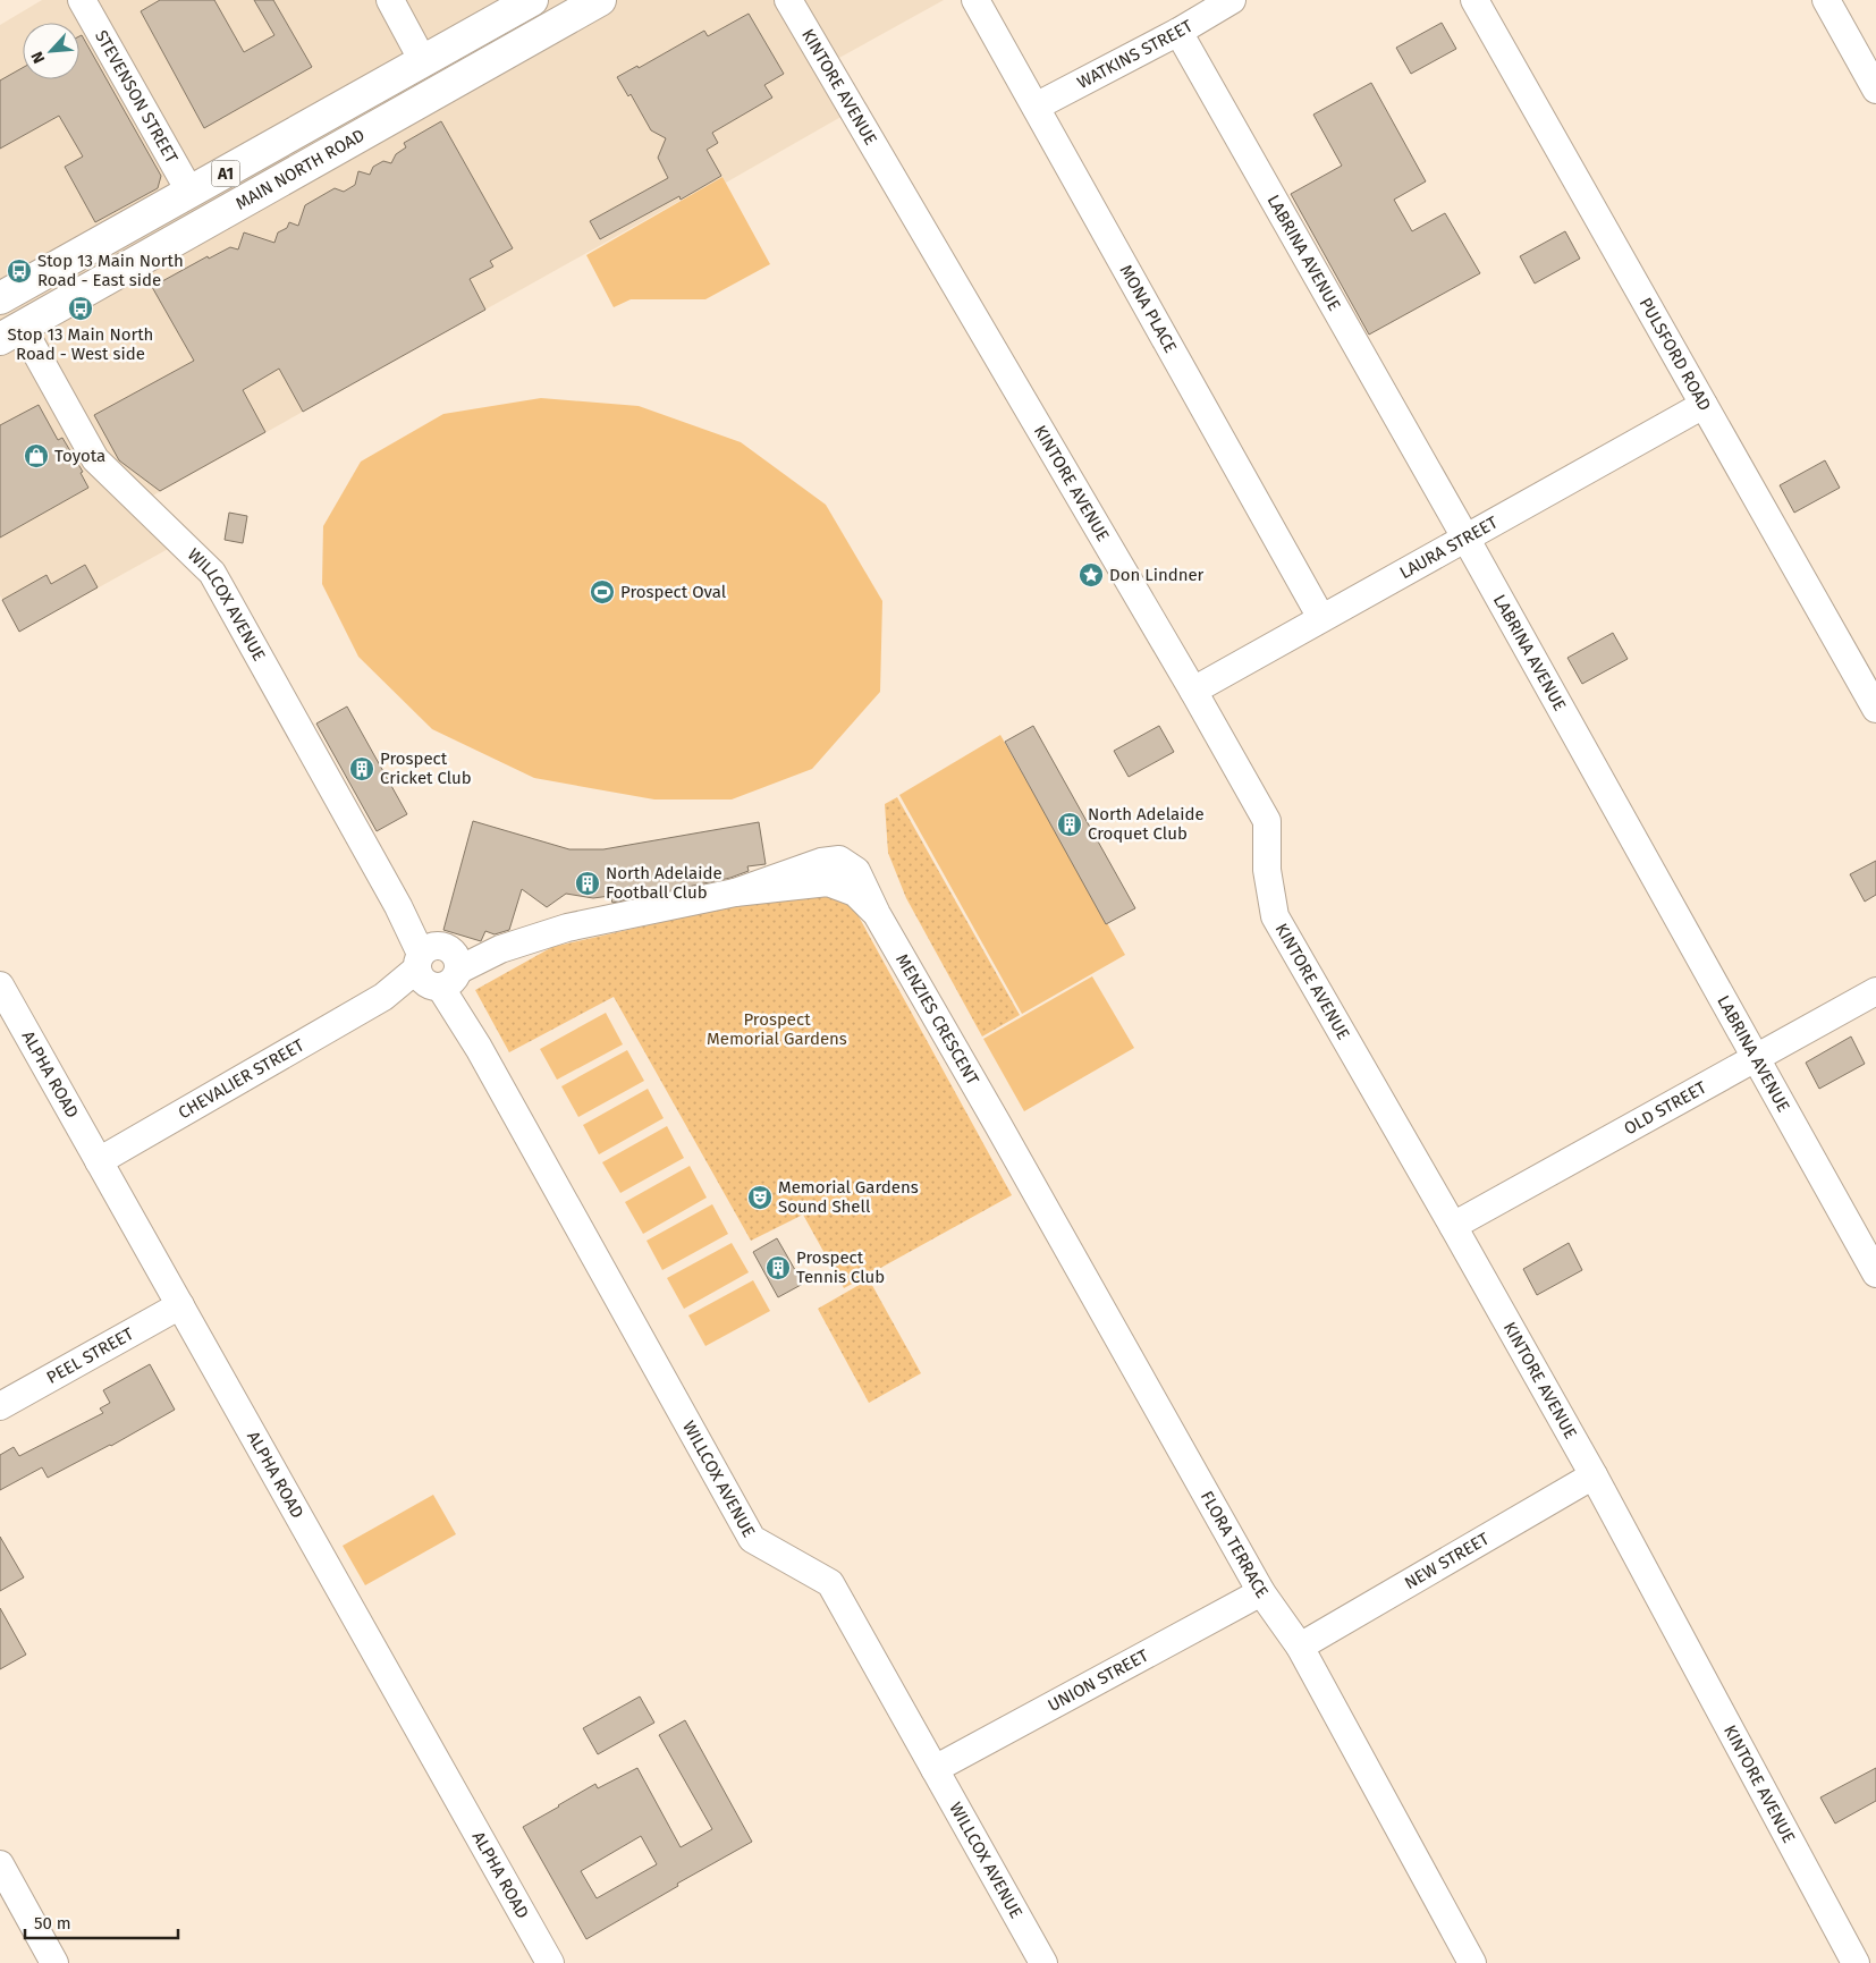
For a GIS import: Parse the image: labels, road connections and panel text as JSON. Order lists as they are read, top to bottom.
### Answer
{
  "streets": {
    "highway": ["MAIN NORTH ROAD", "A1"],
    "street": [
      "WATKINS STREET",
      "KINTORE AVENUE",
      "STEVENSON STREET",
      "LABRINA AVENUE",
      "MONA PLACE",
      "PULSFORD ROAD",
      "LAURA STREET",
      "WILLCOX AVENUE",
      "MENZIES CRESCENT",
      "ALPHA ROAD",
      "CHEVALIER STREET",
      "OLD STREET",
      "PEEL STREET",
      "FLORA TERRACE",
      "NEW STREET",
      "UNION STREET"
    ]
  },
  "crossings": [
    ["WATKINS STREET", "LABRINA AVENUE"],
    ["WATKINS STREET", "MONA PLACE"],
    ["KINTORE AVENUE", "LAURA STREET"],
    ["KINTORE AVENUE", "OLD STREET"],
    ["KINTORE AVENUE", "NEW STREET"],
    ["STEVENSON STREET", "MAIN NORTH ROAD"],
    ["MAIN NORTH ROAD", "WILLCOX AVENUE"],
    ["LABRINA AVENUE", "LAURA STREET"],
    ["LABRINA AVENUE", "OLD STREET"],
    ["MONA PLACE", "LAURA STREET"],
    ["PULSFORD ROAD", "LAURA STREET"],
    ["WILLCOX AVENUE", "MENZIES CRESCENT"],
    ["WILLCOX AVENUE", "CHEVALIER STREET"],
    ["WILLCOX AVENUE", "UNION STREET"],
    ["MENZIES CRESCENT", "CHEVALIER STREET"],
    ["MENZIES CRESCENT", "FLORA TERRACE"],
    ["ALPHA ROAD", "CHEVALIER STREET"],
    ["ALPHA ROAD", "PEEL STREET"],
    ["FLORA TERRACE", "NEW STREET"],
    ["FLORA TERRACE", "UNION STREET"]
  ],
  "parks": ["Prospect Memorial Gardens"],
  "places": {
    "bus stop": ["Stop 13 Main North Road - East side", "Stop 13 Main North Road - West side"],
    "shop": ["Toyota"],
    "place": ["Don Lindner"],
    "sports": ["Prospect Oval"],
    "building": [
      "Prospect Cricket Club",
      "North Adelaide Croquet Club",
      "North Adelaide Football Club",
      "Prospect Tennis Club"
    ],
    "theatre": ["Memorial Gardens Sound Shell"]
  },
  "scale_bar": "50 m",
  "north": "bottom left"
}
